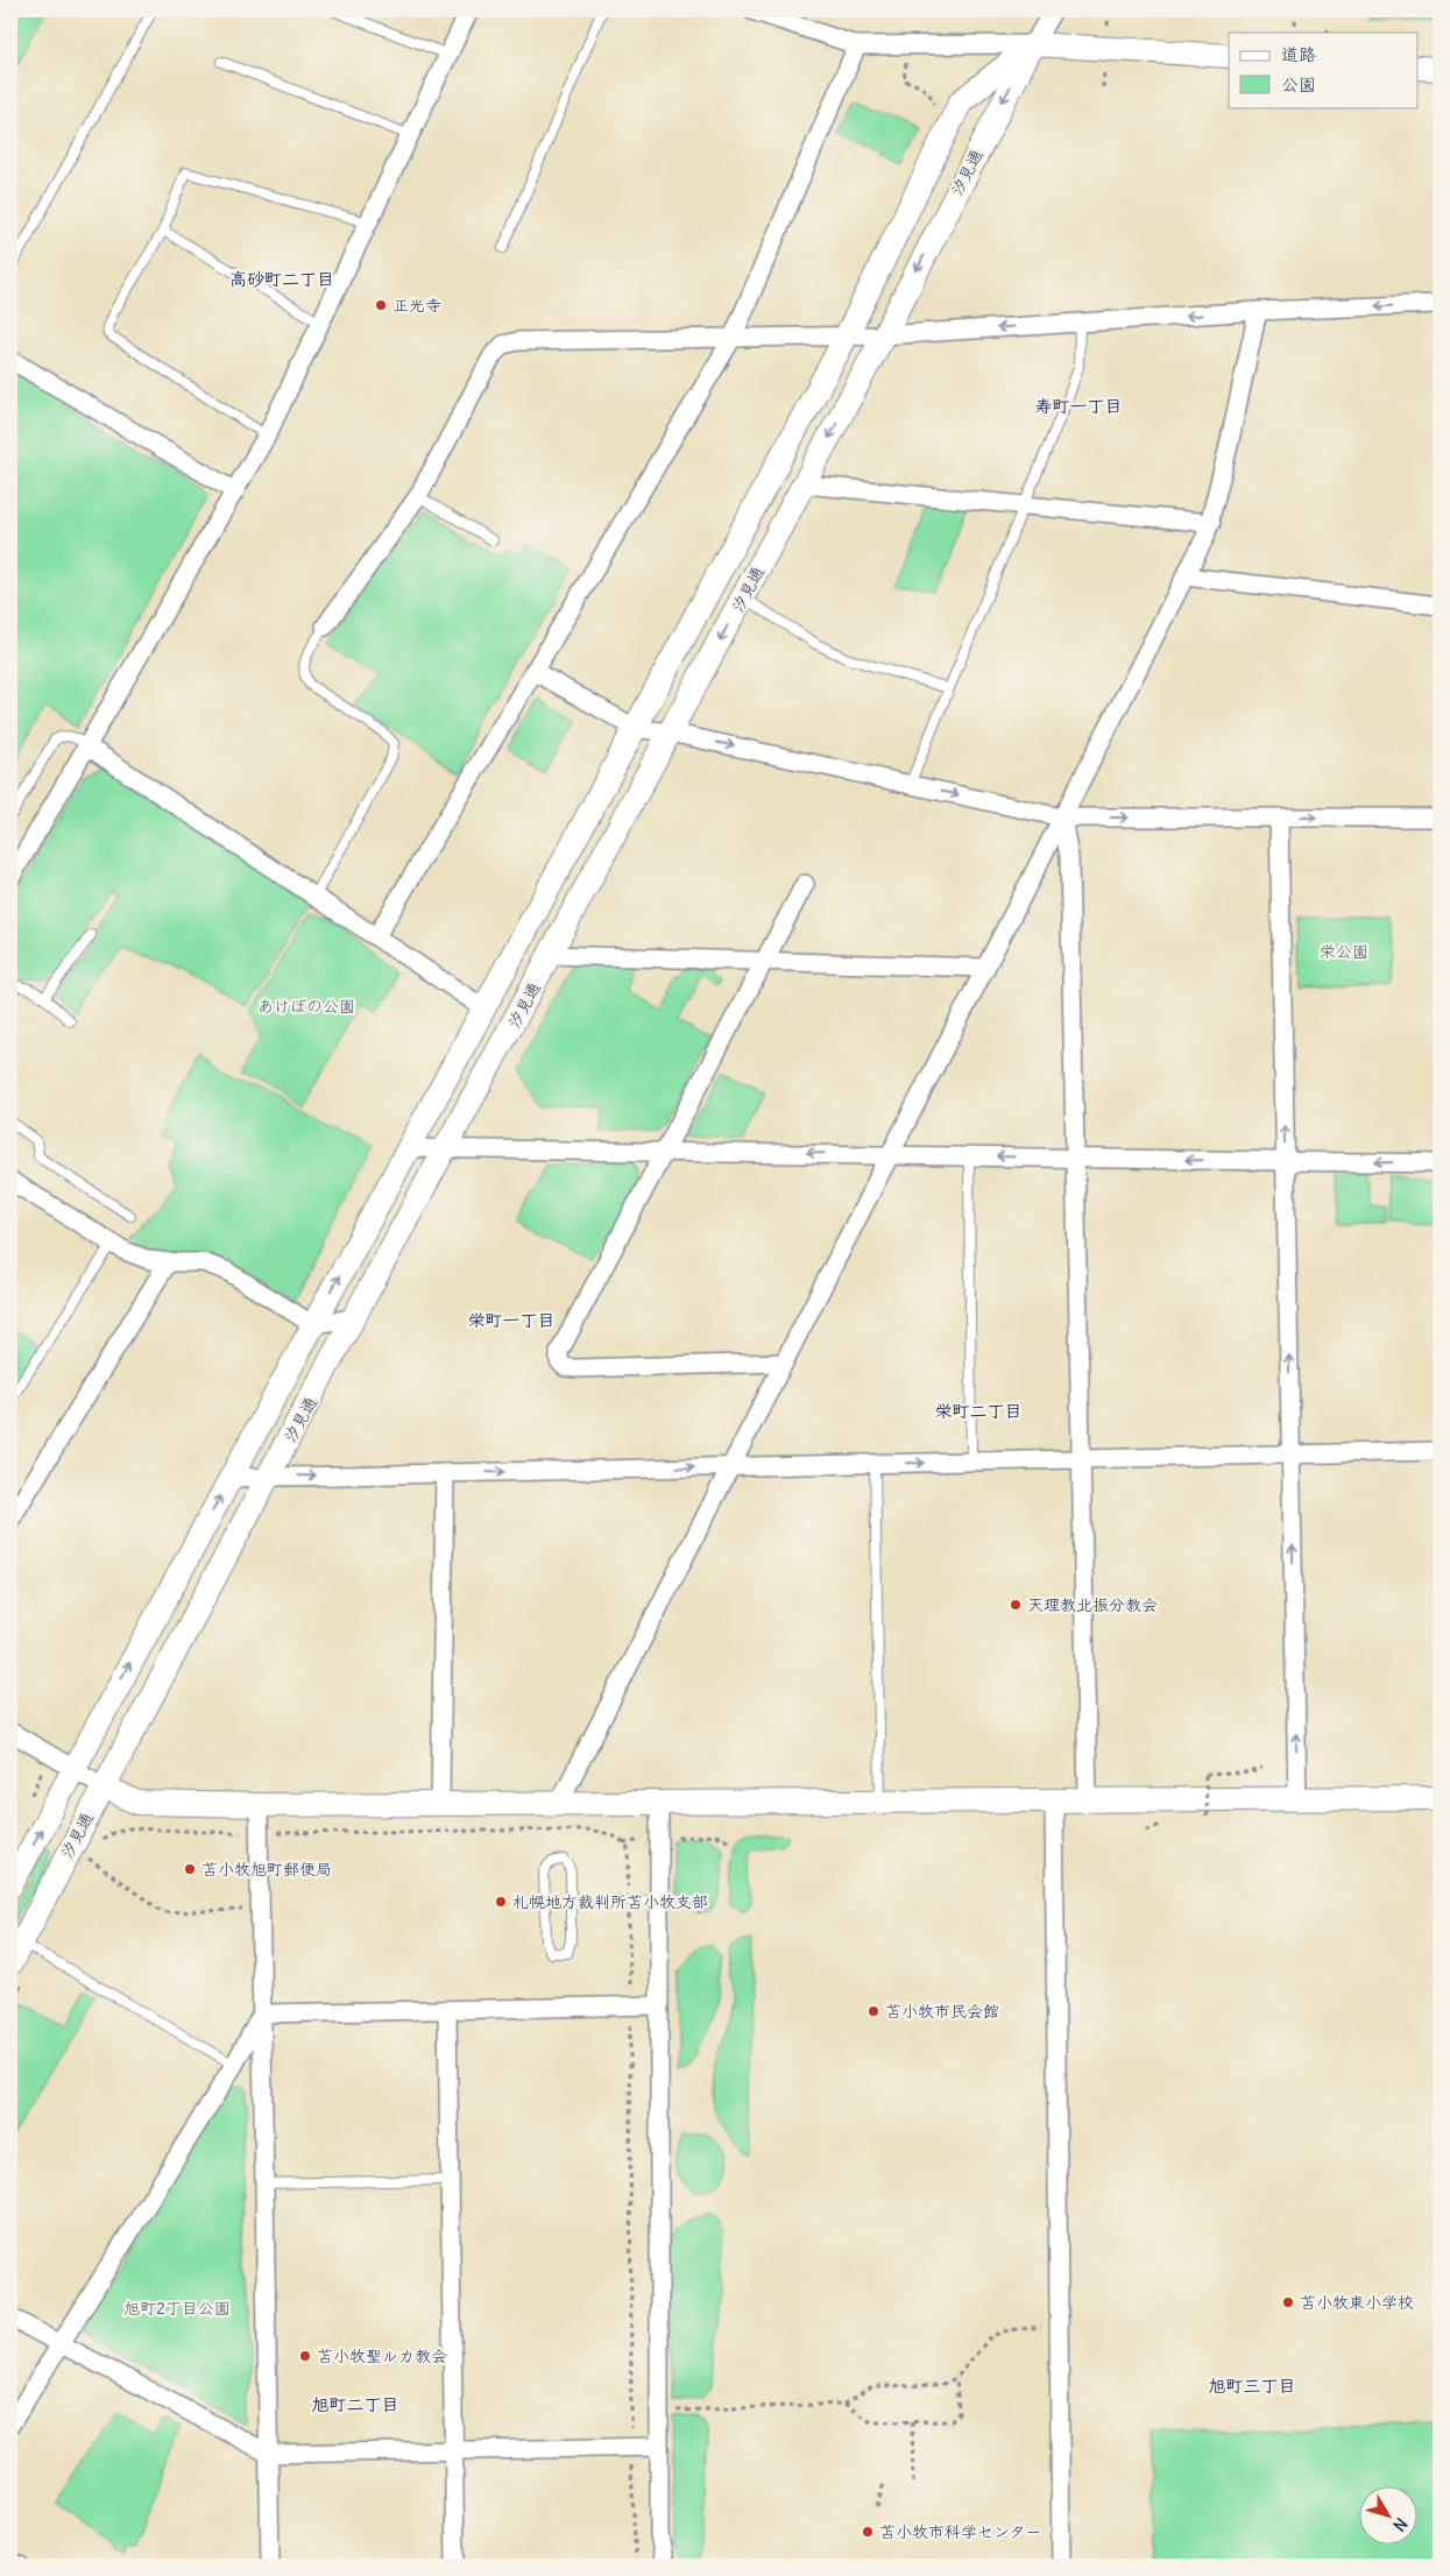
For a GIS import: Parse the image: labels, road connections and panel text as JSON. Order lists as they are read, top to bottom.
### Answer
{
  "streets": {
    "street": ["汐見通"]
  },
  "districts": [
    "高砂町二丁目",
    "寿町一丁目",
    "栄町一丁目",
    "栄町二丁目",
    "旭町三丁目",
    "旭町二丁目"
  ],
  "parks": ["栄公園", "あけぼの公園", "旭町2丁目公園"],
  "places": [
    "正光寺",
    "天理教北振分教会",
    "苫小牧旭町郵便局",
    "札幌地方裁判所苫小牧支部",
    "苫小牧市民会館",
    "苫小牧東小学校",
    "苫小牧聖ルカ教会",
    "苫小牧市科学センター"
  ],
  "legend": ["道路", "公園"],
  "north": "bottom right"
}
